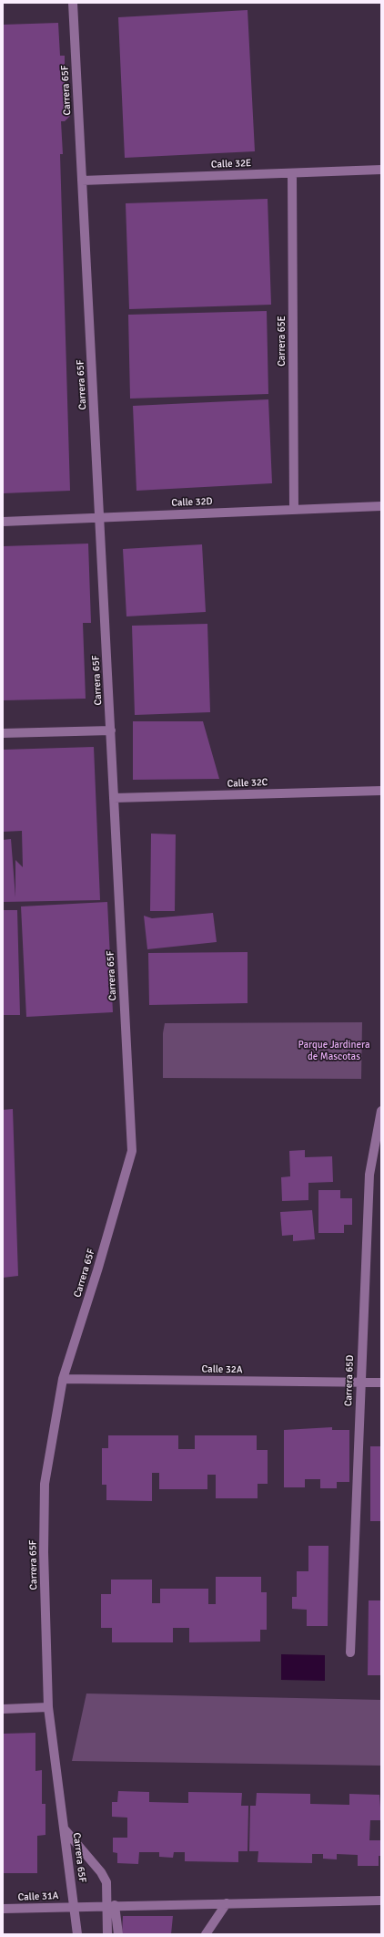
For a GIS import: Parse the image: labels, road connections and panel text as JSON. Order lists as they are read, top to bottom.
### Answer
{
  "streets": {
    "street": [
      "Carrera 65F",
      "Calle 32E",
      "Carrera 65E",
      "Calle 32D",
      "Calle 32C",
      "Calle 32A",
      "Carrera 65D",
      "Calle 31A"
    ]
  },
  "crossings": [
    ["Carrera 65F", "Calle 32E"],
    ["Carrera 65F", "Calle 32D"],
    ["Carrera 65F", "Calle 32C"],
    ["Carrera 65F", "Calle 32A"],
    ["Carrera 65F", "Calle 31A"],
    ["Calle 32E", "Carrera 65E"],
    ["Carrera 65E", "Calle 32D"],
    ["Calle 32A", "Carrera 65D"]
  ],
  "parks": ["Parque Jardinera de Mascotas"]
}
